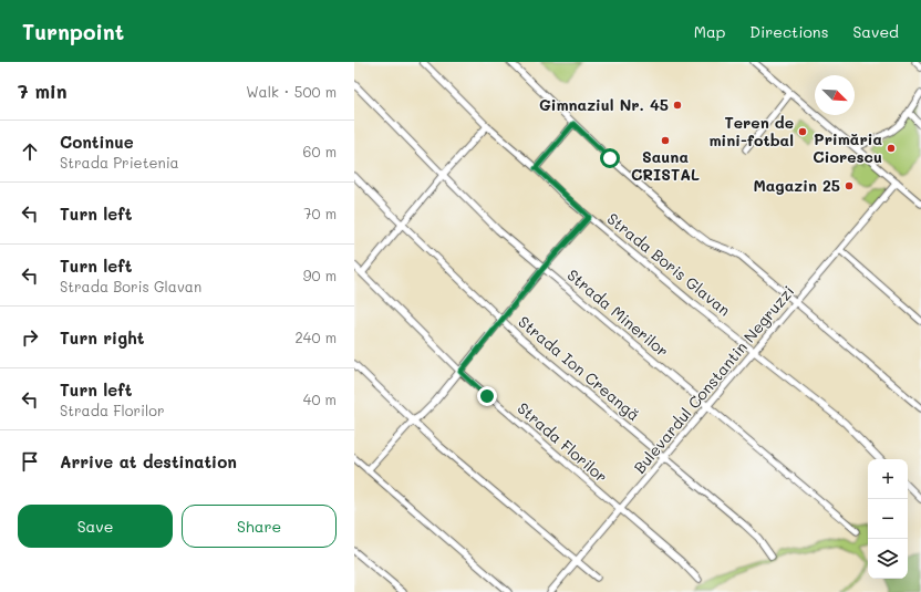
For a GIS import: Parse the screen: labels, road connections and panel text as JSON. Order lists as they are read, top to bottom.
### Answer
{
  "streets": {
    "street": [
      "Strada Boris Glavan",
      "Strada Minerilor",
      "Strada Ion Creangă",
      "Bulevardul Constantin Negruzzi",
      "Strada Florilor"
    ]
  },
  "crossings": [
    ["Strada Boris Glavan", "Bulevardul Constantin Negruzzi"],
    ["Strada Minerilor", "Bulevardul Constantin Negruzzi"],
    ["Strada Ion Creangă", "Bulevardul Constantin Negruzzi"],
    ["Bulevardul Constantin Negruzzi", "Strada Florilor"]
  ],
  "places": [
    "Gimnaziul Nr. 45",
    "Teren de mini-fotbal",
    "Sauna CRISTAL",
    "Primăria Ciorescu",
    "Magazin 25"
  ],
  "north": "bottom right",
  "page": {
    "header": "Turnpoint",
    "nav": ["Map", "Directions", "Saved"],
    "heading": ["7 min", "Walk · 500 m"],
    "list": [
      ["Continue", "Strada Prietenia", "60 m"],
      ["Turn left", "70 m"],
      ["Turn left", "Strada Boris Glavan", "90 m"],
      ["Turn right", "240 m"],
      ["Turn left", "Strada Florilor", "40 m"],
      "Arrive at destination"
    ],
    "map_buttons": ["+", "−"],
    "buttons": ["Save", "Share"]
  }
}
